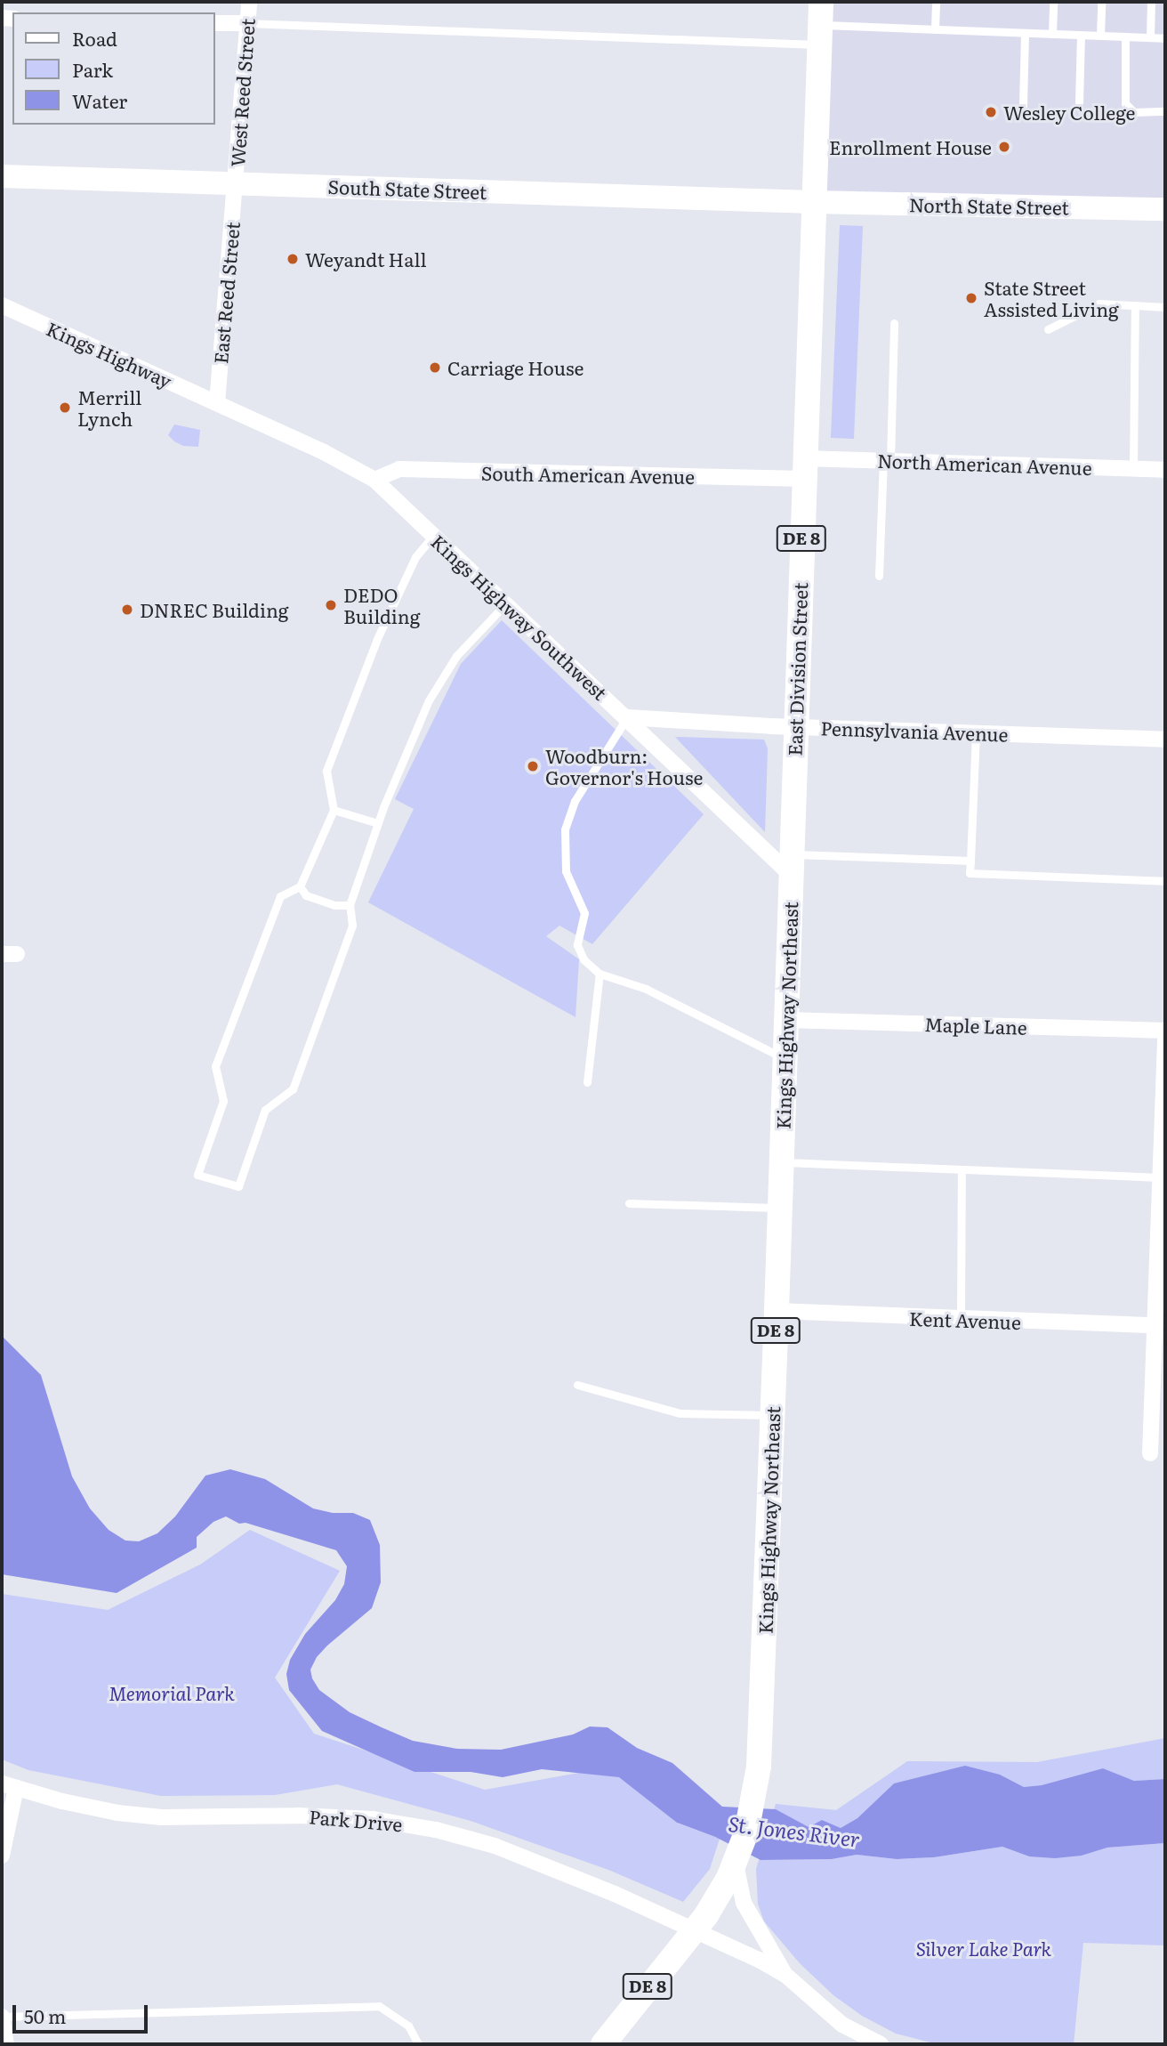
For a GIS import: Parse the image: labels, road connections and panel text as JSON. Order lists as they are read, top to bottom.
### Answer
{
  "streets": {
    "highway": ["DE 8", "East Division Street", "Kings Highway Northeast"],
    "main road": ["South State Street", "North State Street"],
    "street": [
      "West Reed Street",
      "East Reed Street",
      "Kings Highway",
      "North American Avenue",
      "South American Avenue",
      "Kings Highway Southwest",
      "Pennsylvania Avenue",
      "Maple Lane",
      "Kent Avenue",
      "Park Drive"
    ]
  },
  "crossings": [
    ["West Reed Street", "South State Street"],
    ["West Reed Street", "East Reed Street"],
    ["South State Street", "North State Street"],
    ["South State Street", "East Reed Street"],
    ["South State Street", "DE 8"],
    ["South State Street", "East Division Street"],
    ["North State Street", "DE 8"],
    ["North State Street", "East Division Street"],
    ["East Reed Street", "Kings Highway"],
    ["East Reed Street", "Kings Highway Southwest"],
    ["Kings Highway", "Kings Highway Southwest"],
    ["North American Avenue", "South American Avenue"],
    ["North American Avenue", "East Division Street"],
    ["South American Avenue", "Kings Highway Southwest"],
    ["South American Avenue", "East Division Street"],
    ["DE 8", "East Division Street"],
    ["DE 8", "Kings Highway Northeast"],
    ["DE 8", "Park Drive"],
    ["Kings Highway Southwest", "East Division Street"],
    ["Kings Highway Southwest", "Pennsylvania Avenue"],
    ["Kings Highway Southwest", "Kings Highway Northeast"],
    ["East Division Street", "Pennsylvania Avenue"],
    ["East Division Street", "Kings Highway Northeast"],
    ["Kings Highway Northeast", "Maple Lane"],
    ["Kings Highway Northeast", "Kent Avenue"],
    ["Kings Highway Northeast", "Park Drive"]
  ],
  "water": ["St. Jones River"],
  "parks": ["Memorial Park", "Silver Lake Park"],
  "places": [
    "Wesley College",
    "Enrollment House",
    "Weyandt Hall",
    "State Street Assisted Living",
    "Carriage House",
    "Merrill Lynch",
    "DEDO Building",
    "DNREC Building",
    "Woodburn: Governor's House"
  ],
  "legend": ["Road", "Park", "Water"],
  "scale_bar": "50 m"
}
